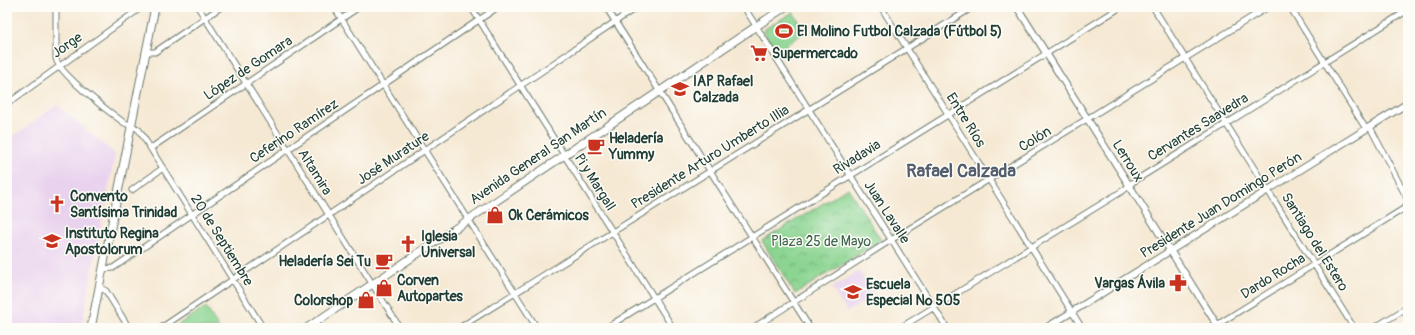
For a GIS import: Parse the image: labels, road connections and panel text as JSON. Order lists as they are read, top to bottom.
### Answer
{
  "streets": {
    "main road": ["Avenida General San Martín"],
    "street": [
      "Jorge",
      "López de Gomara",
      "Entre Ríos",
      "Cervantes Saavedra",
      "Ceferino Ramírez",
      "Colón",
      "Presidente Arturo Umberto Illia",
      "Rivadavia",
      "José Murature",
      "Lerroux",
      "Altamira",
      "Pi y Margall",
      "Presidente Juan Domingo Perón",
      "Juan Lavalle",
      "20 de Septiembre",
      "Santiago del Estero",
      "Dardo Rocha"
    ]
  },
  "crossings": [
    ["Jorge", "20 de Septiembre"],
    ["López de Gomara", "Altamira"],
    ["López de Gomara", "20 de Septiembre"],
    ["Entre Ríos", "Cervantes Saavedra"],
    ["Entre Ríos", "Colón"],
    ["Entre Ríos", "Presidente Arturo Umberto Illia"],
    ["Entre Ríos", "Rivadavia"],
    ["Entre Ríos", "Presidente Juan Domingo Perón"],
    ["Cervantes Saavedra", "Lerroux"],
    ["Cervantes Saavedra", "Juan Lavalle"],
    ["Cervantes Saavedra", "Santiago del Estero"],
    ["Ceferino Ramírez", "Altamira"],
    ["Ceferino Ramírez", "Pi y Margall"],
    ["Ceferino Ramírez", "20 de Septiembre"],
    ["Colón", "Lerroux"],
    ["Colón", "Juan Lavalle"],
    ["Colón", "Santiago del Estero"],
    ["Avenida General San Martín", "Altamira"],
    ["Avenida General San Martín", "Pi y Margall"],
    ["Avenida General San Martín", "Juan Lavalle"],
    ["Presidente Arturo Umberto Illia", "Pi y Margall"],
    ["Presidente Arturo Umberto Illia", "Juan Lavalle"],
    ["Rivadavia", "Lerroux"],
    ["Rivadavia", "Pi y Margall"],
    ["Rivadavia", "Juan Lavalle"],
    ["José Murature", "Altamira"],
    ["José Murature", "Pi y Margall"],
    ["José Murature", "20 de Septiembre"],
    ["Lerroux", "Presidente Juan Domingo Perón"],
    ["Lerroux", "Dardo Rocha"],
    ["Presidente Juan Domingo Perón", "Santiago del Estero"],
    ["Santiago del Estero", "Dardo Rocha"]
  ],
  "districts": ["Rafael Calzada"],
  "parks": ["Plaza 25 de Mayo"],
  "places": {
    "sports": ["El Molino Futbol Calzada (Fútbol 5)"],
    "supermarket": ["Supermercado"],
    "school or university": ["IAP Rafael Calzada", "Instituto Regina Apostolorum", "Escuela Especial Nº 505"],
    "cafe": ["Heladería Yummy", "Heladería Sei Tu"],
    "church": ["Convento Santísima Trinidad", "Iglesia Universal"],
    "shop": ["Ok Cerámicos", "Corven Autopartes", "Colorshop"],
    "pharmacy": ["Vargas Ávila"]
  }
}
